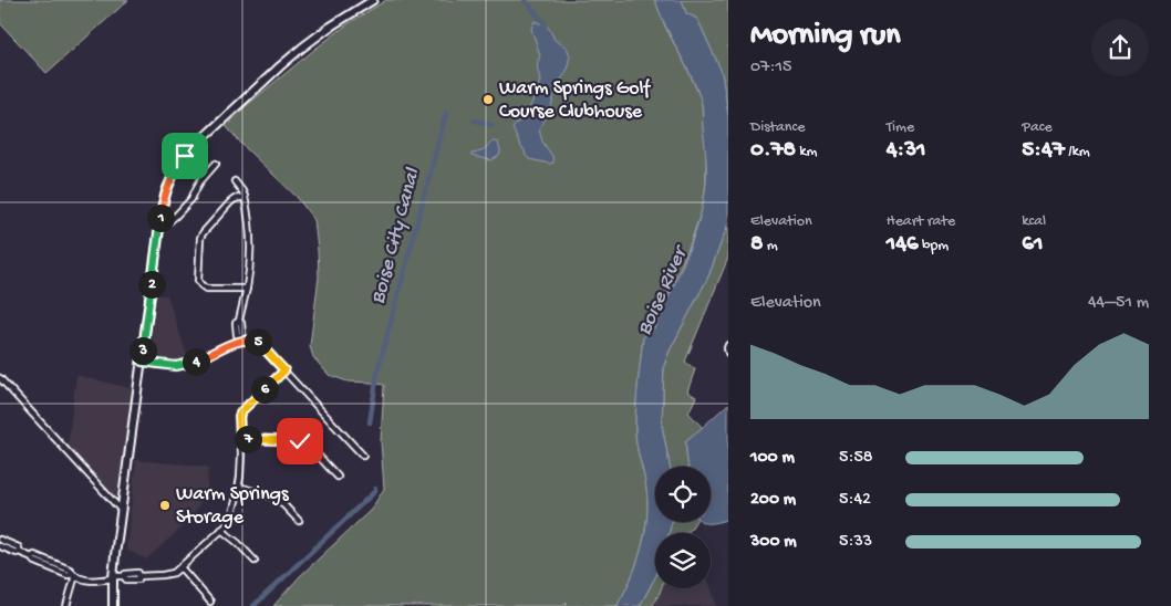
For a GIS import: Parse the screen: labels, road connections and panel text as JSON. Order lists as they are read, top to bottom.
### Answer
{
  "water": ["Boise City Canal", "Boise River"],
  "places": ["Warm Springs Golf Course Clubhouse", "Warm Springs Storage"],
  "page": {
    "heading": ["Morning run", "07:15"],
    "stats": [
      ["Distance", "0.78 km"],
      ["Time", "4:31"],
      ["Pace", "5:47 /km"],
      ["Elevation", "8 m"],
      ["Heart rate", "146 bpm"],
      ["kcal", "61"]
    ],
    "pins": [
      "1",
      "2",
      "5",
      "3",
      "4",
      "6",
      "7"
    ],
    "chart": ["Elevation", "44–51 m"],
    "list": [
      {
        "name": "100 m",
        "note": "5:58"
      },
      {
        "name": "200 m",
        "note": "5:42"
      },
      {
        "name": "300 m",
        "note": "5:33"
      }
    ]
  }
}
